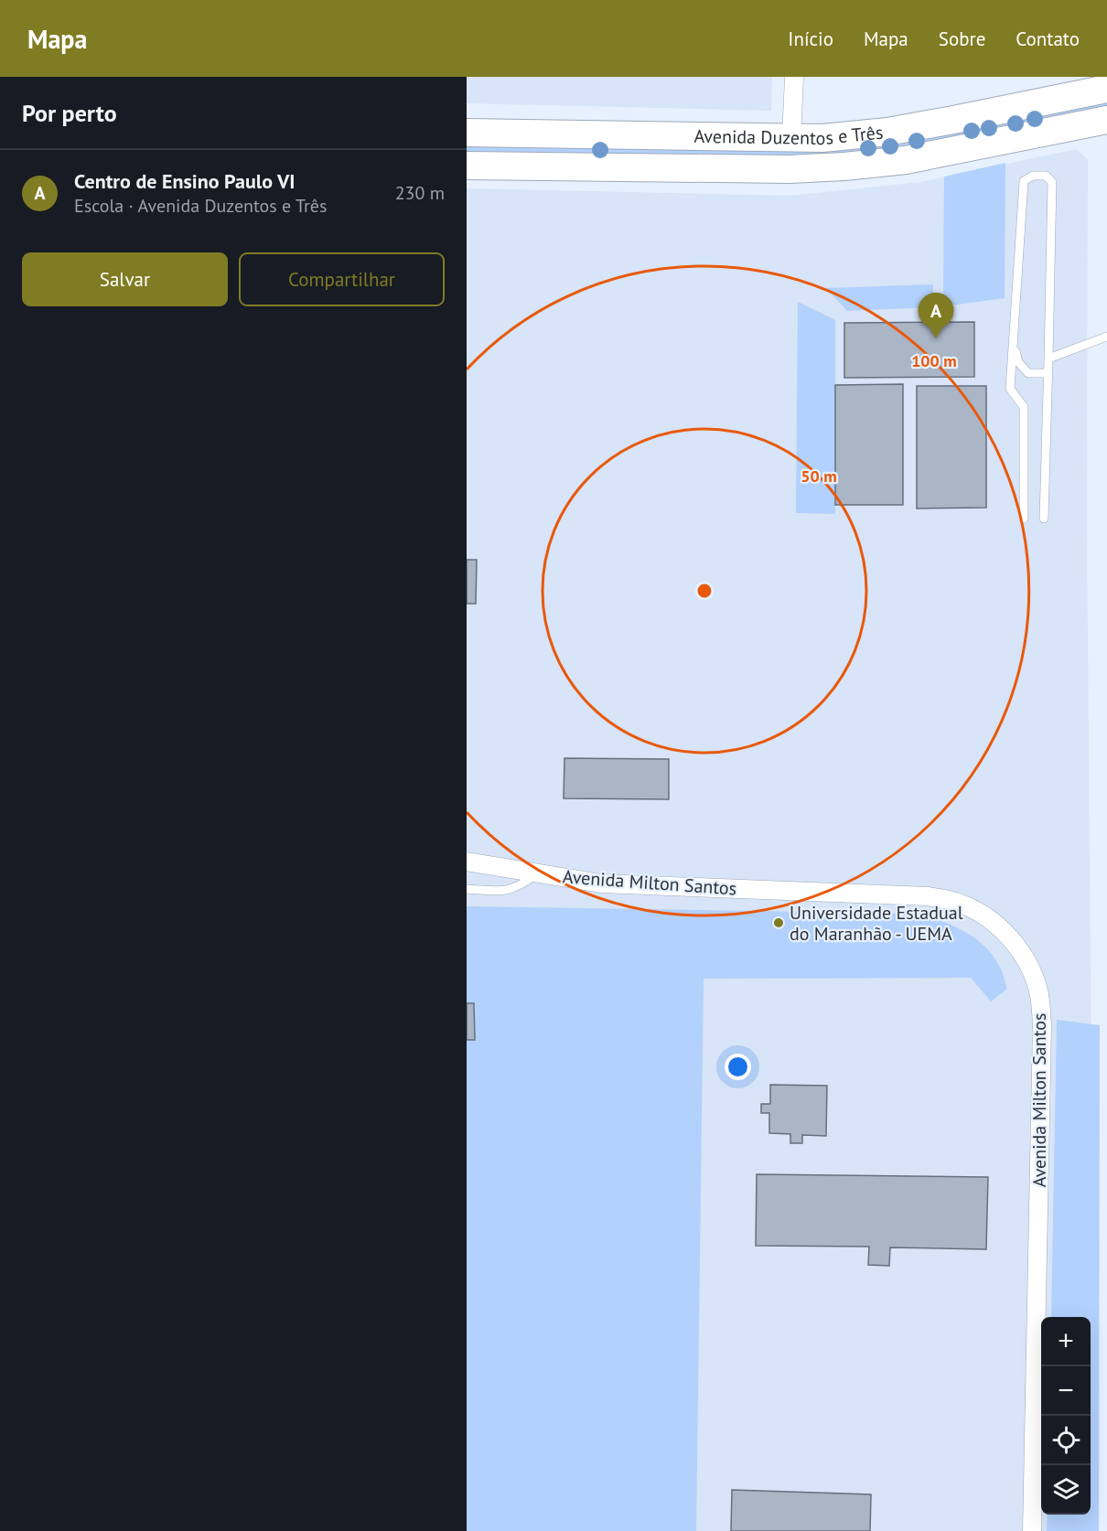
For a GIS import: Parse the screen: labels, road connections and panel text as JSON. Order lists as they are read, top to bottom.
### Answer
{
  "streets": {
    "main road": ["Avenida Duzentos e Três"],
    "street": ["Avenida Milton Santos"]
  },
  "places": ["Universidade Estadual do Maranhão - UEMA"],
  "page": {
    "header": "Mapa",
    "nav": [
      "Início",
      "Mapa",
      "Sobre",
      "Contato"
    ],
    "heading": "Por perto",
    "list": [
      {
        "mark": "A",
        "name": "Centro de Ensino Paulo VI",
        "note": "Escola · Avenida Duzentos e Três",
        "value": "230 m"
      }
    ],
    "buttons": ["Salvar", "Compartilhar"],
    "pins": "A",
    "map_buttons": ["+", "−"]
  },
  "rings": ["100 m", "50 m"]
}
